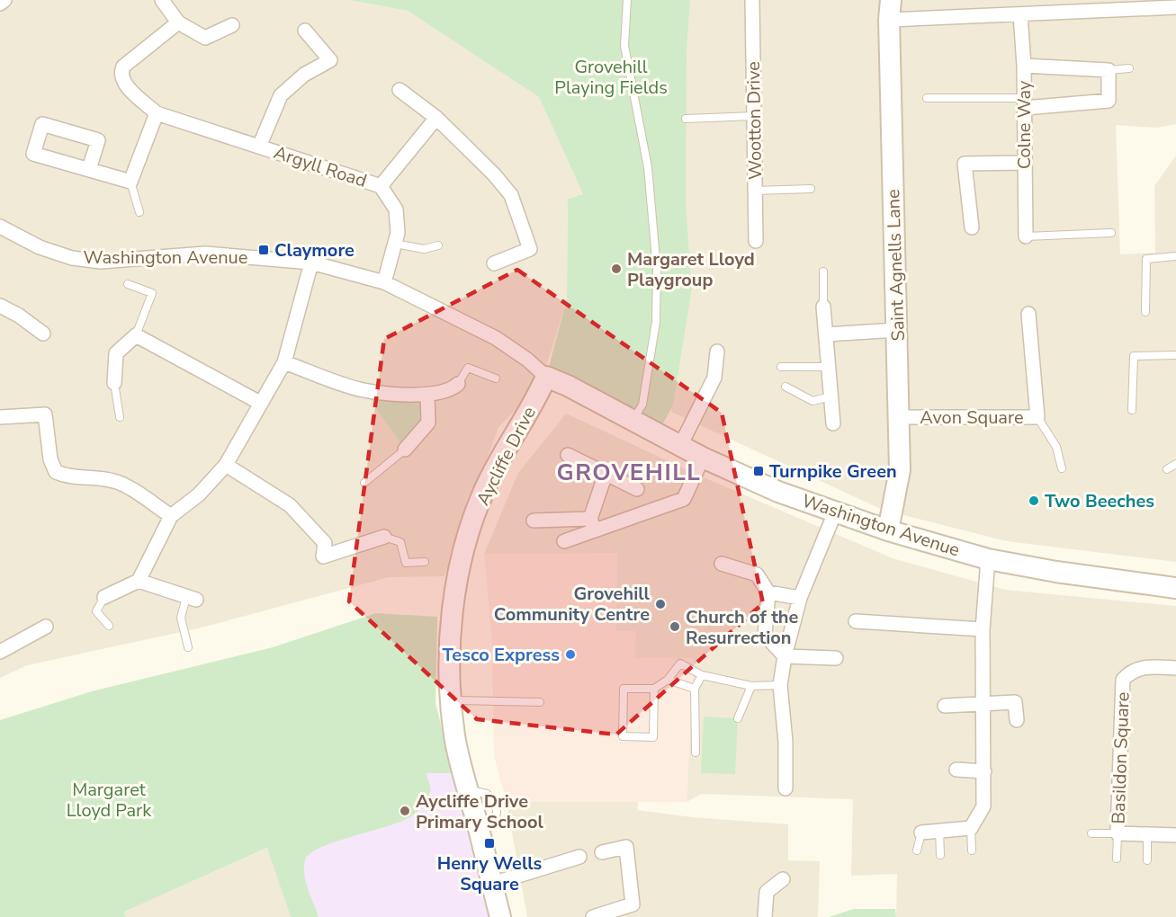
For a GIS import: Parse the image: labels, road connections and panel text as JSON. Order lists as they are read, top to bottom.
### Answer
{
  "streets": {
    "street": [
      "Wootton Drive",
      "Colne Way",
      "Argyll Road",
      "Washington Avenue",
      "Saint Agnells Lane",
      "Avon Square",
      "Aycliffe Drive",
      "Basildon Square"
    ]
  },
  "crossings": [
    ["Argyll Road", "Washington Avenue"],
    ["Washington Avenue", "Saint Agnells Lane"],
    ["Washington Avenue", "Aycliffe Drive"],
    ["Saint Agnells Lane", "Avon Square"]
  ],
  "districts": ["GROVEHILL"],
  "parks": ["Grovehill Playing Fields", "Margaret Lloyd Park"],
  "places": {
    "transit": ["Claymore", "Turnpike Green", "Henry Wells Square"],
    "other": [
      "Margaret Lloyd Playgroup",
      "Two Beeches",
      "Grovehill Community Centre",
      "Church of the Resurrection",
      "Tesco Express",
      "Aycliffe Drive Primary School"
    ]
  }
}
